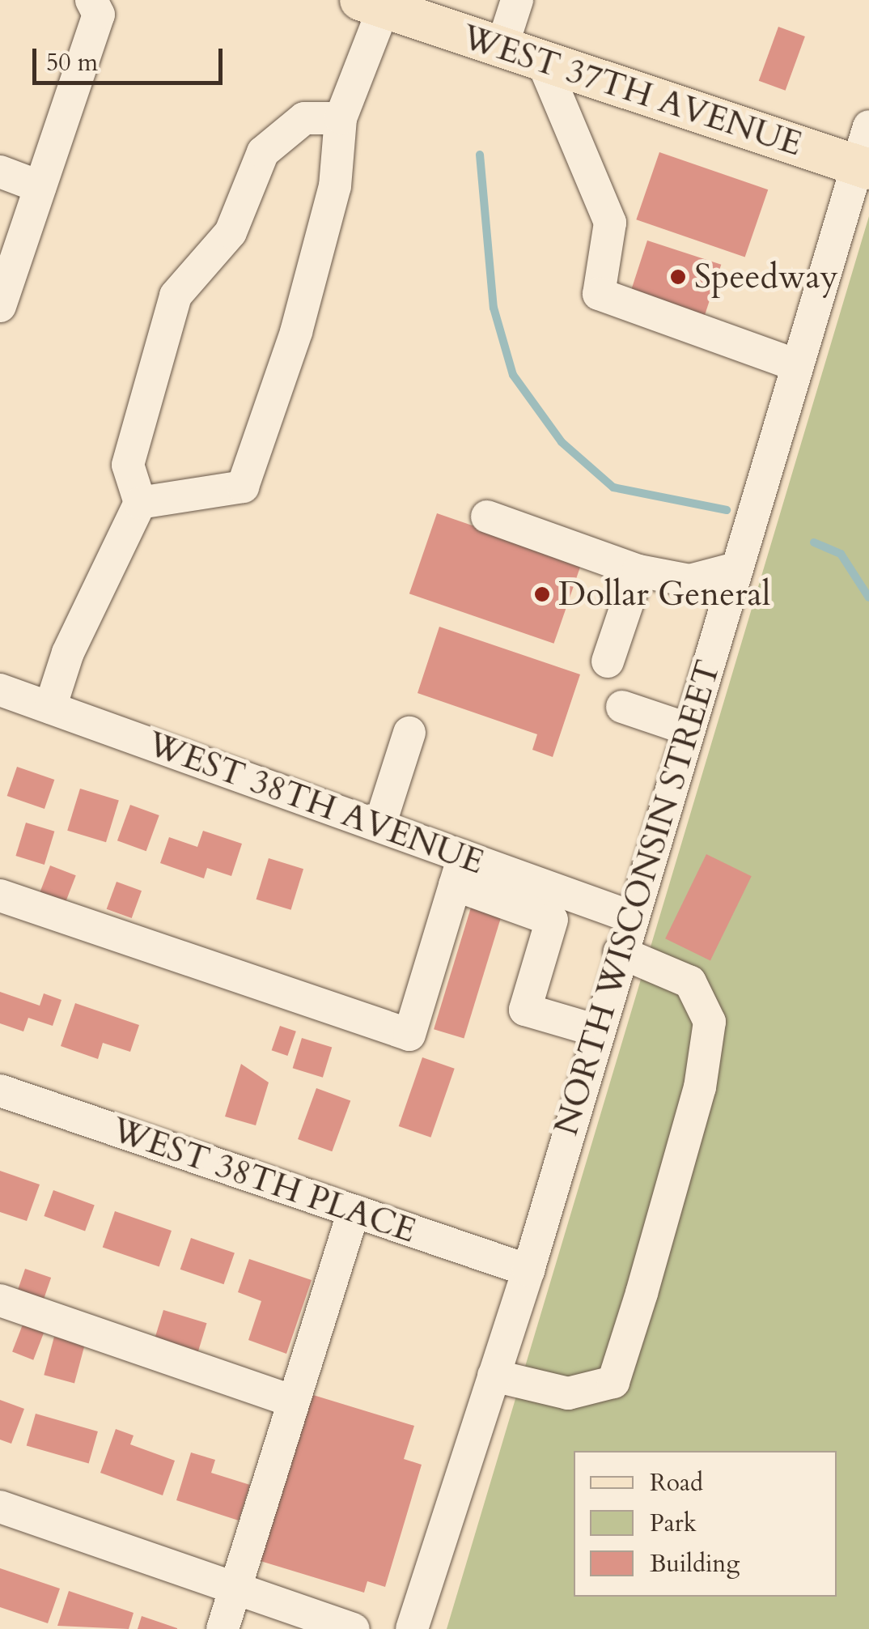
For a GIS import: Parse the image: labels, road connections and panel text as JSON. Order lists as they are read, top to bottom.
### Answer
{
  "streets": {
    "main road": ["WEST 37TH AVENUE"],
    "street": ["WEST 38TH AVENUE", "NORTH WISCONSIN STREET", "WEST 38TH PLACE"]
  },
  "crossings": [
    ["WEST 37TH AVENUE", "NORTH WISCONSIN STREET"],
    ["WEST 38TH AVENUE", "NORTH WISCONSIN STREET"],
    ["NORTH WISCONSIN STREET", "WEST 38TH PLACE"]
  ],
  "places": ["Speedway", "Dollar General"],
  "legend": ["Road", "Park", "Building"],
  "scale_bar": "50 m"
}
